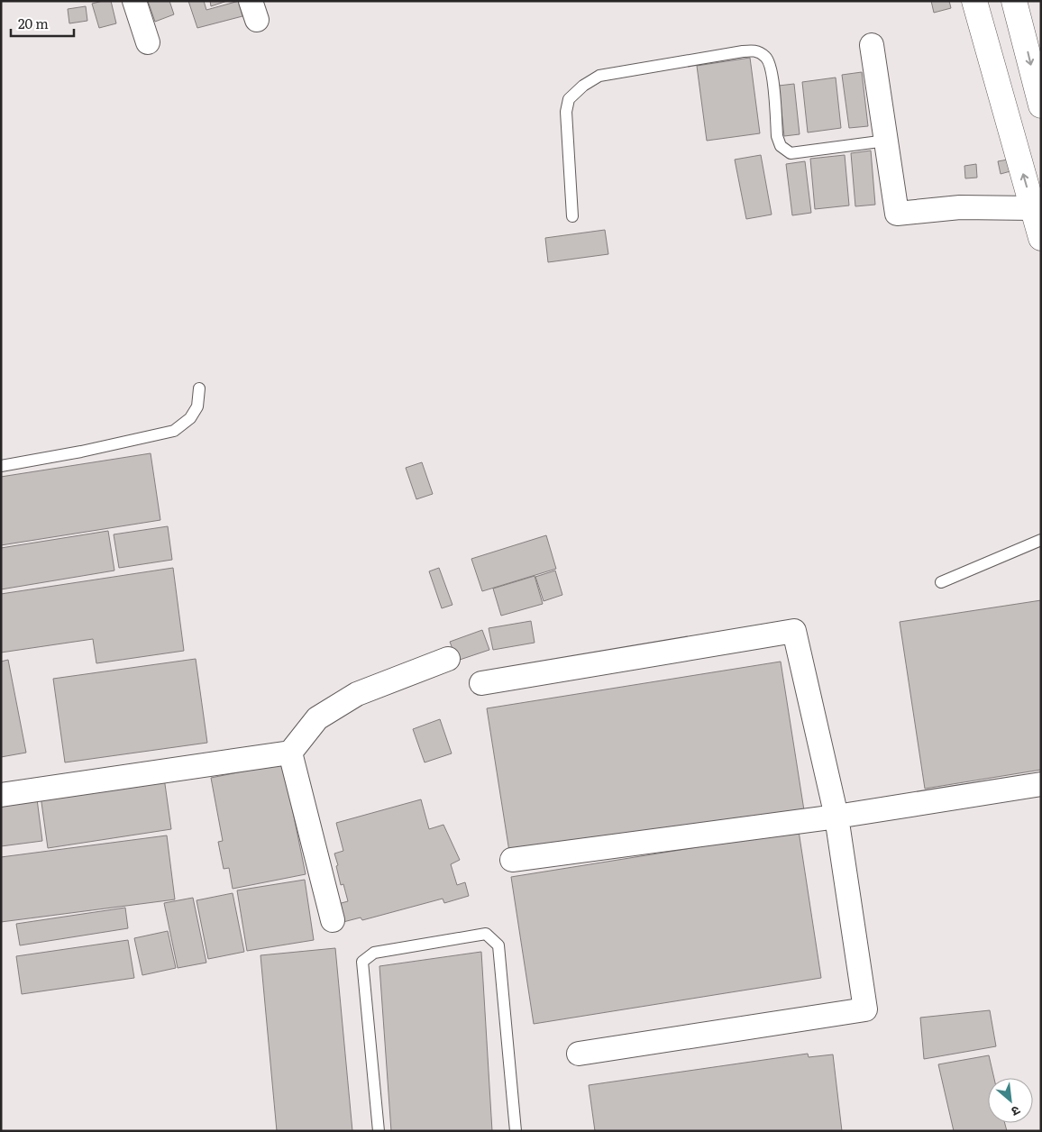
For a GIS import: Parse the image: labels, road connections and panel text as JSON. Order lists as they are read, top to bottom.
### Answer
{
  "scale_bar": "20 m",
  "north": "bottom right"
}
